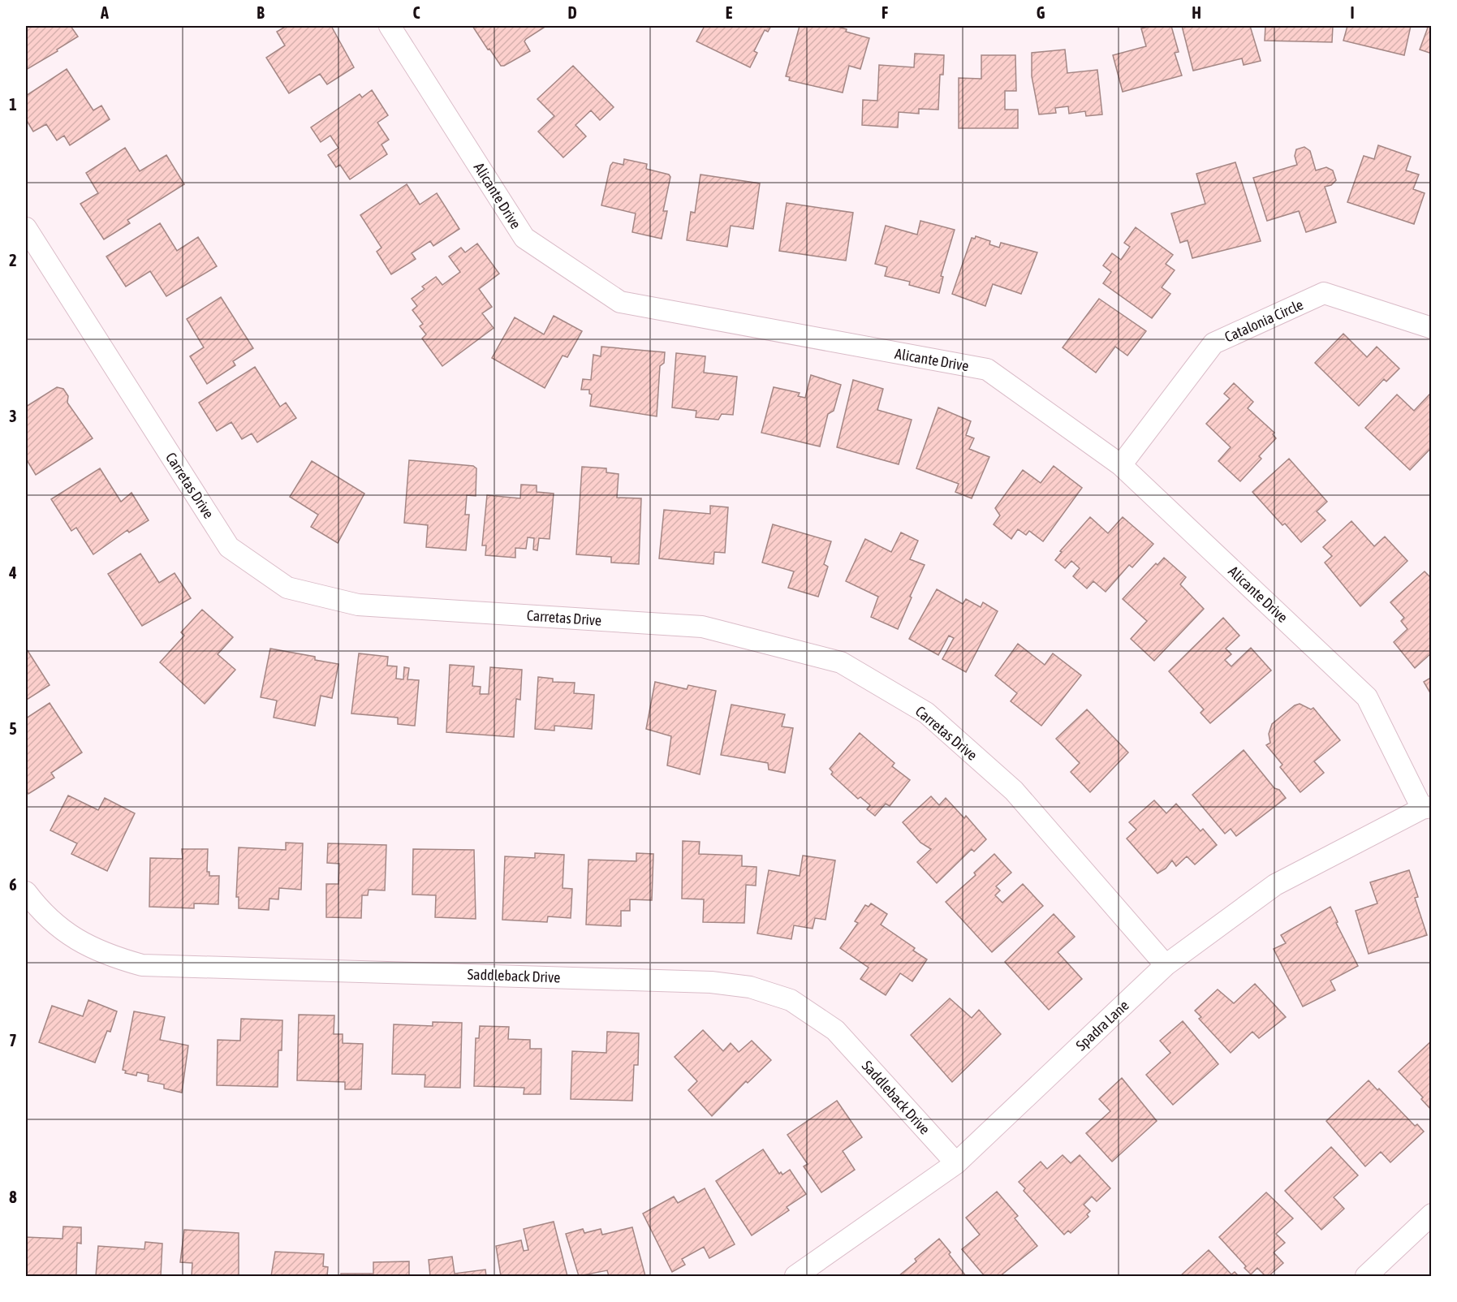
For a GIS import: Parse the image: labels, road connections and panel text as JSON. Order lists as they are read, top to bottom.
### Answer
{
  "streets": {
    "street": [
      "Alicante Drive",
      "Catalonia Circle",
      "Carretas Drive",
      "Saddleback Drive",
      "Spadra Lane"
    ]
  },
  "crossings": [
    ["Alicante Drive", "Catalonia Circle"],
    ["Alicante Drive", "Spadra Lane"],
    ["Carretas Drive", "Spadra Lane"],
    ["Saddleback Drive", "Spadra Lane"]
  ],
  "grid": {
    "columns": [
      "A",
      "B",
      "C",
      "D",
      "E",
      "F",
      "G",
      "H",
      "I"
    ],
    "rows": [
      "1",
      "2",
      "3",
      "4",
      "5",
      "6",
      "7",
      "8"
    ]
  }
}
